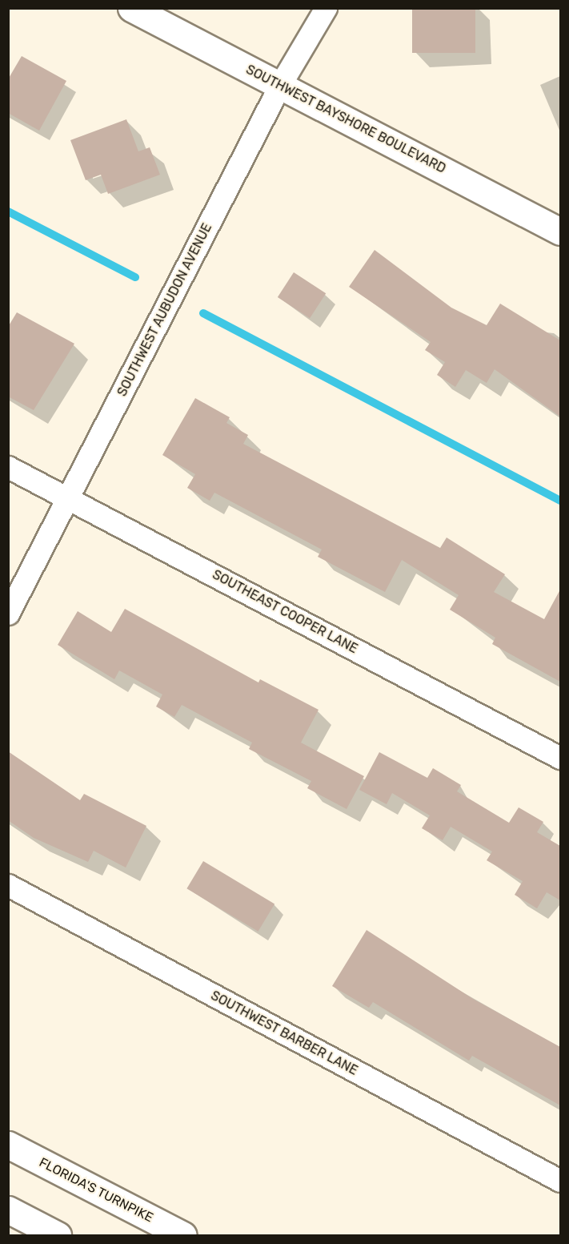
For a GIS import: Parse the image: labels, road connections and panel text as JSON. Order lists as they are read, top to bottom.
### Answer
{
  "streets": {
    "main road": ["SOUTHWEST BAYSHORE BOULEVARD", "FLORIDA'S TURNPIKE"],
    "street": ["SOUTHWEST AUBUDON AVENUE", "SOUTHEAST COOPER LANE", "SOUTHWEST BARBER LANE"]
  },
  "crossings": [
    ["SOUTHWEST BAYSHORE BOULEVARD", "SOUTHWEST AUBUDON AVENUE"],
    ["SOUTHWEST AUBUDON AVENUE", "SOUTHEAST COOPER LANE"]
  ]
}
